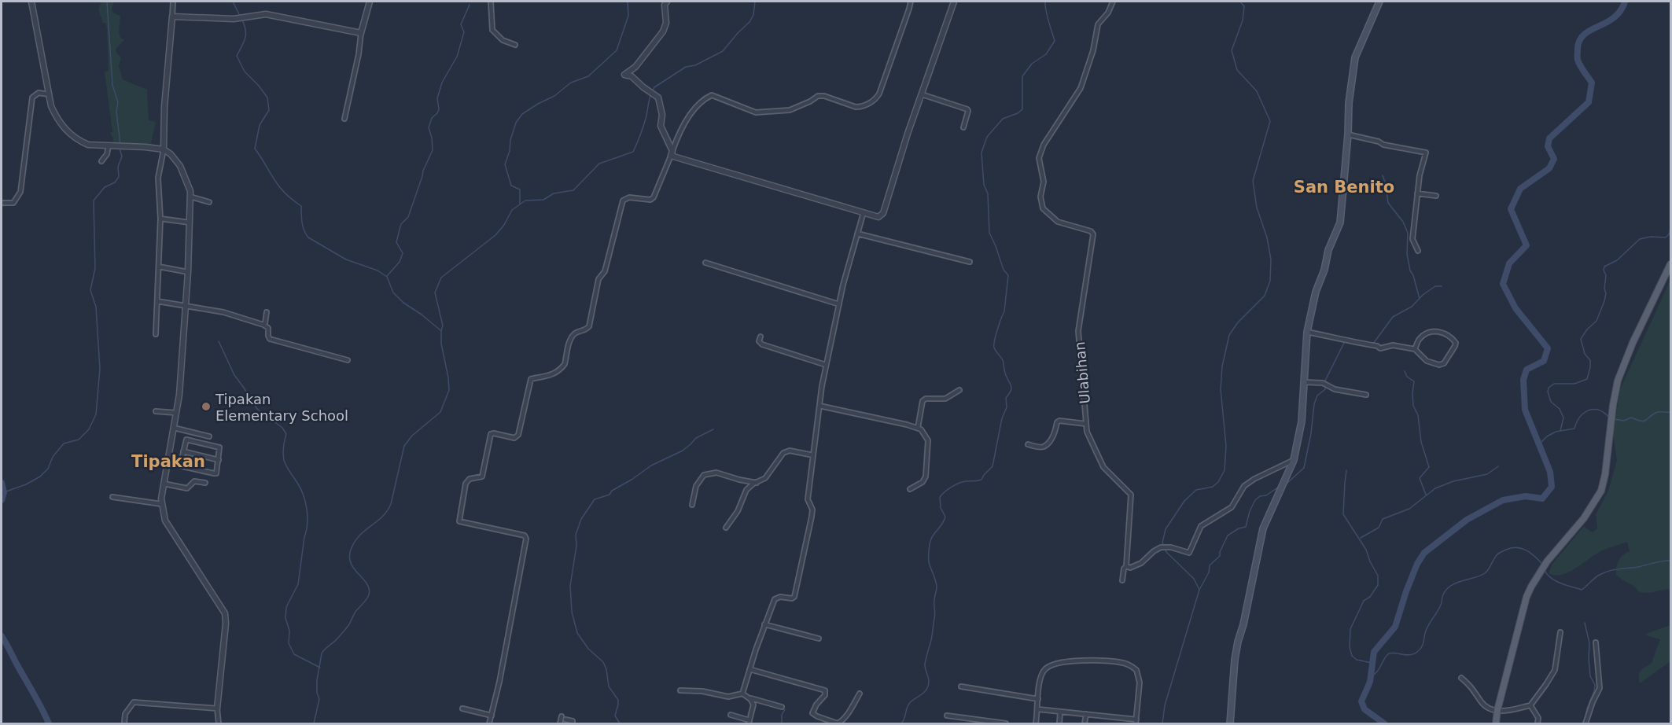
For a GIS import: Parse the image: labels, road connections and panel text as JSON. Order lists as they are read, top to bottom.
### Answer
{
  "streets": {
    "street": ["Ulabihan"]
  },
  "districts": ["San Benito", "Tipakan"],
  "places": ["Tipakan Elementary School"]
}
